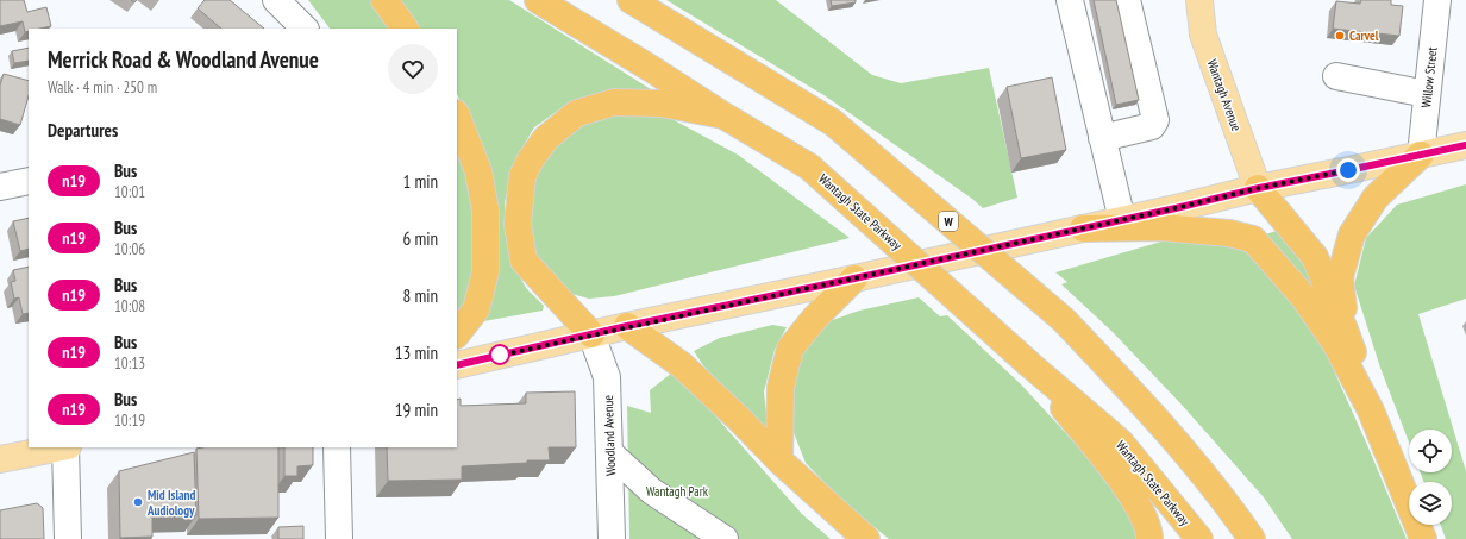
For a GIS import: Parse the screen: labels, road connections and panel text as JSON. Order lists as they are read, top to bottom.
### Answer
{
  "streets": {
    "highway": ["Wantagh State Parkway", "W"],
    "main road": ["Wantagh Avenue"],
    "street": ["Willow Street", "Woodland Avenue"]
  },
  "parks": ["Wantagh Park"],
  "places": ["Carvel", "Mid Island Audiology"],
  "lines": ["bus line n19"],
  "page": {
    "heading": [
      ["Merrick Road & Woodland Avenue", "Walk · 4 min · 250 m"],
      "Departures"
    ],
    "list": [
      {
        "mark": "n19",
        "name": "Bus",
        "note": "10:01",
        "value": "1 min"
      },
      {
        "mark": "n19",
        "name": "Bus",
        "note": "10:06",
        "value": "6 min"
      },
      {
        "mark": "n19",
        "name": "Bus",
        "note": "10:08",
        "value": "8 min"
      },
      {
        "mark": "n19",
        "name": "Bus",
        "note": "10:13",
        "value": "13 min"
      },
      {
        "mark": "n19",
        "name": "Bus",
        "note": "10:19",
        "value": "19 min"
      }
    ]
  }
}
